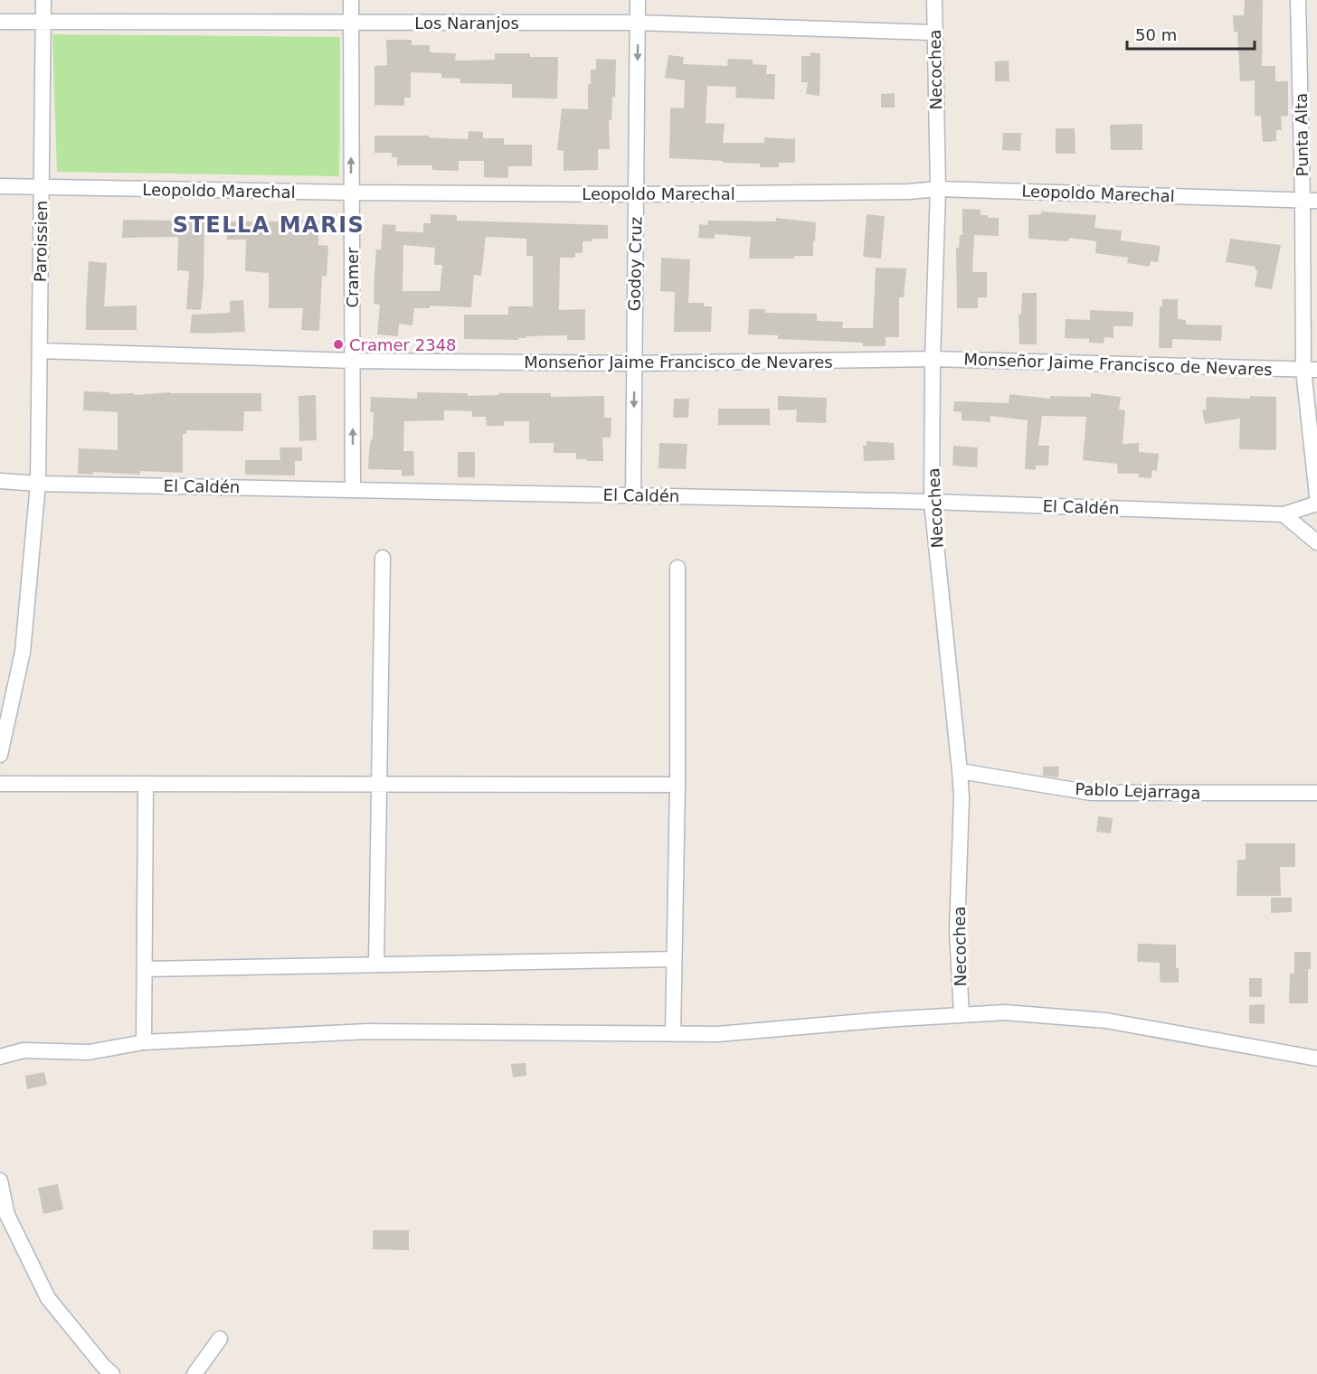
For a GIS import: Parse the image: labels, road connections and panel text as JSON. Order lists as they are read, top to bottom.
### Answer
{
  "streets": {
    "street": [
      "Los Naranjos",
      "Necochea",
      "Punta Alta",
      "Leopoldo Marechal",
      "Paroissien",
      "Godoy Cruz",
      "Cramer",
      "Monseñor Jaime Francisco de Nevares",
      "El Caldén",
      "Pablo Lejarraga"
    ]
  },
  "crossings": [
    ["Los Naranjos", "Necochea"],
    ["Los Naranjos", "Paroissien"],
    ["Los Naranjos", "Godoy Cruz"],
    ["Los Naranjos", "Cramer"],
    ["Necochea", "Leopoldo Marechal"],
    ["Necochea", "Monseñor Jaime Francisco de Nevares"],
    ["Necochea", "El Caldén"],
    ["Necochea", "Pablo Lejarraga"],
    ["Punta Alta", "Leopoldo Marechal"],
    ["Punta Alta", "Monseñor Jaime Francisco de Nevares"],
    ["Leopoldo Marechal", "Paroissien"],
    ["Leopoldo Marechal", "Godoy Cruz"],
    ["Leopoldo Marechal", "Cramer"],
    ["Paroissien", "Monseñor Jaime Francisco de Nevares"],
    ["Paroissien", "El Caldén"],
    ["Godoy Cruz", "Monseñor Jaime Francisco de Nevares"],
    ["Godoy Cruz", "El Caldén"],
    ["Cramer", "Monseñor Jaime Francisco de Nevares"],
    ["Cramer", "El Caldén"]
  ],
  "one_way": ["Godoy Cruz", "Cramer"],
  "districts": ["STELLA MARIS"],
  "places": ["Cramer 2348"],
  "scale_bar": "50 m"
}
